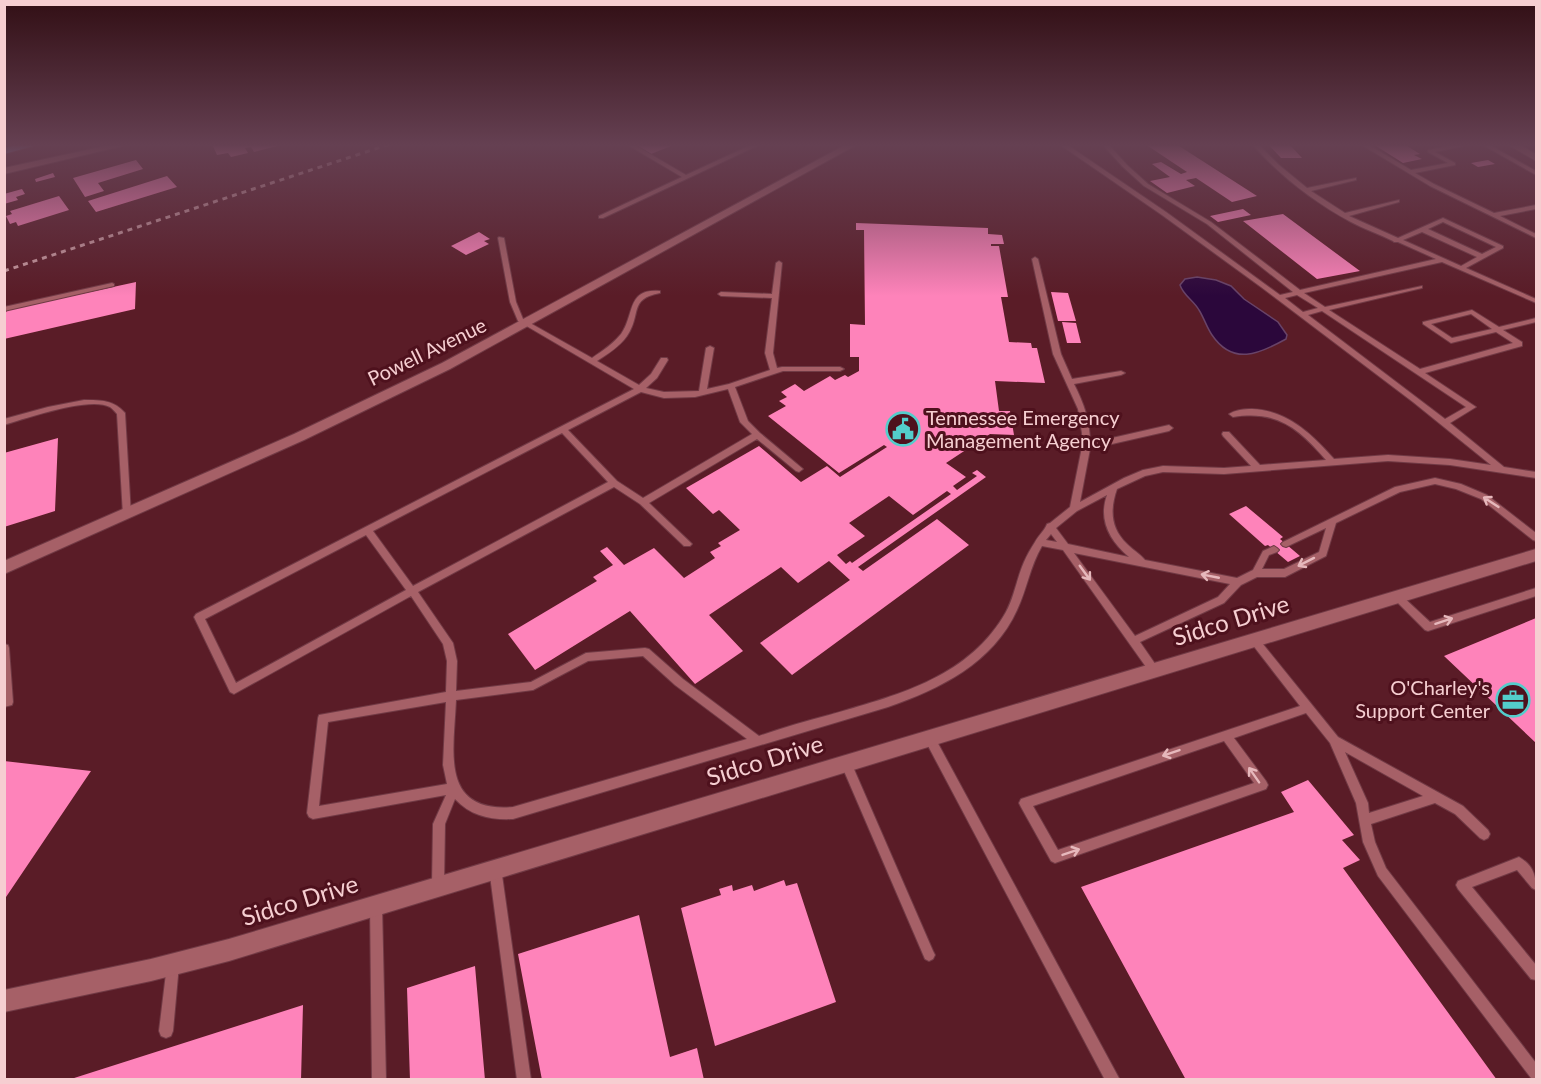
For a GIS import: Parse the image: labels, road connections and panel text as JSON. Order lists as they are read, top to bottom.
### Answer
{
  "streets": {
    "street": ["Powell Avenue", "Sidco Drive"]
  },
  "places": {
    "public building": ["Tennessee Emergency Management Agency"],
    "office": ["O'Charley's Support Center"]
  }
}
